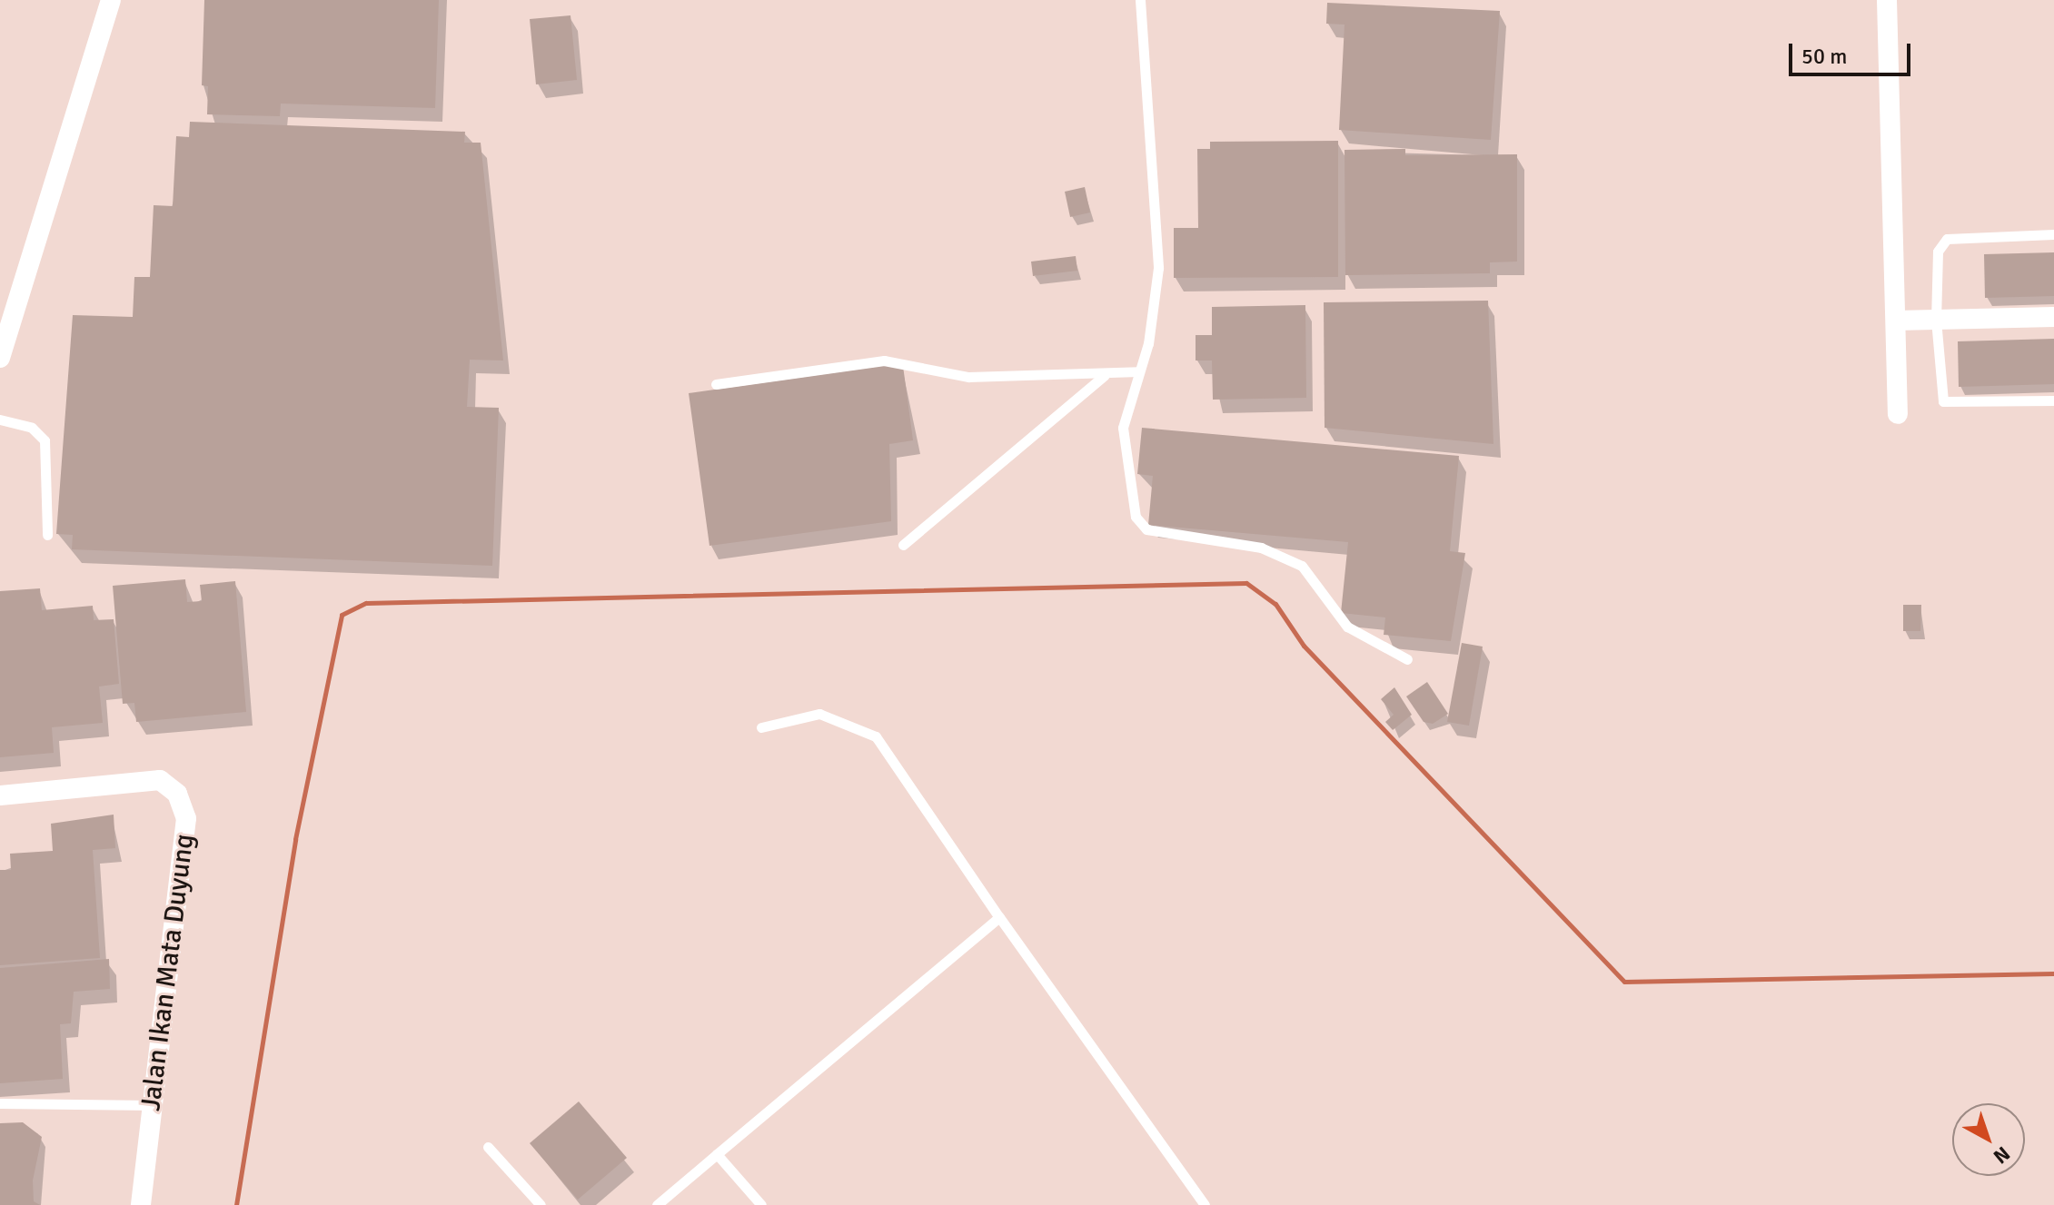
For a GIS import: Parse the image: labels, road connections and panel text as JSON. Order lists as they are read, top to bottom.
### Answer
{
  "streets": {
    "street": ["Jalan Ikan Mata Duyung"]
  },
  "scale_bar": "50 m",
  "north": "bottom right"
}
